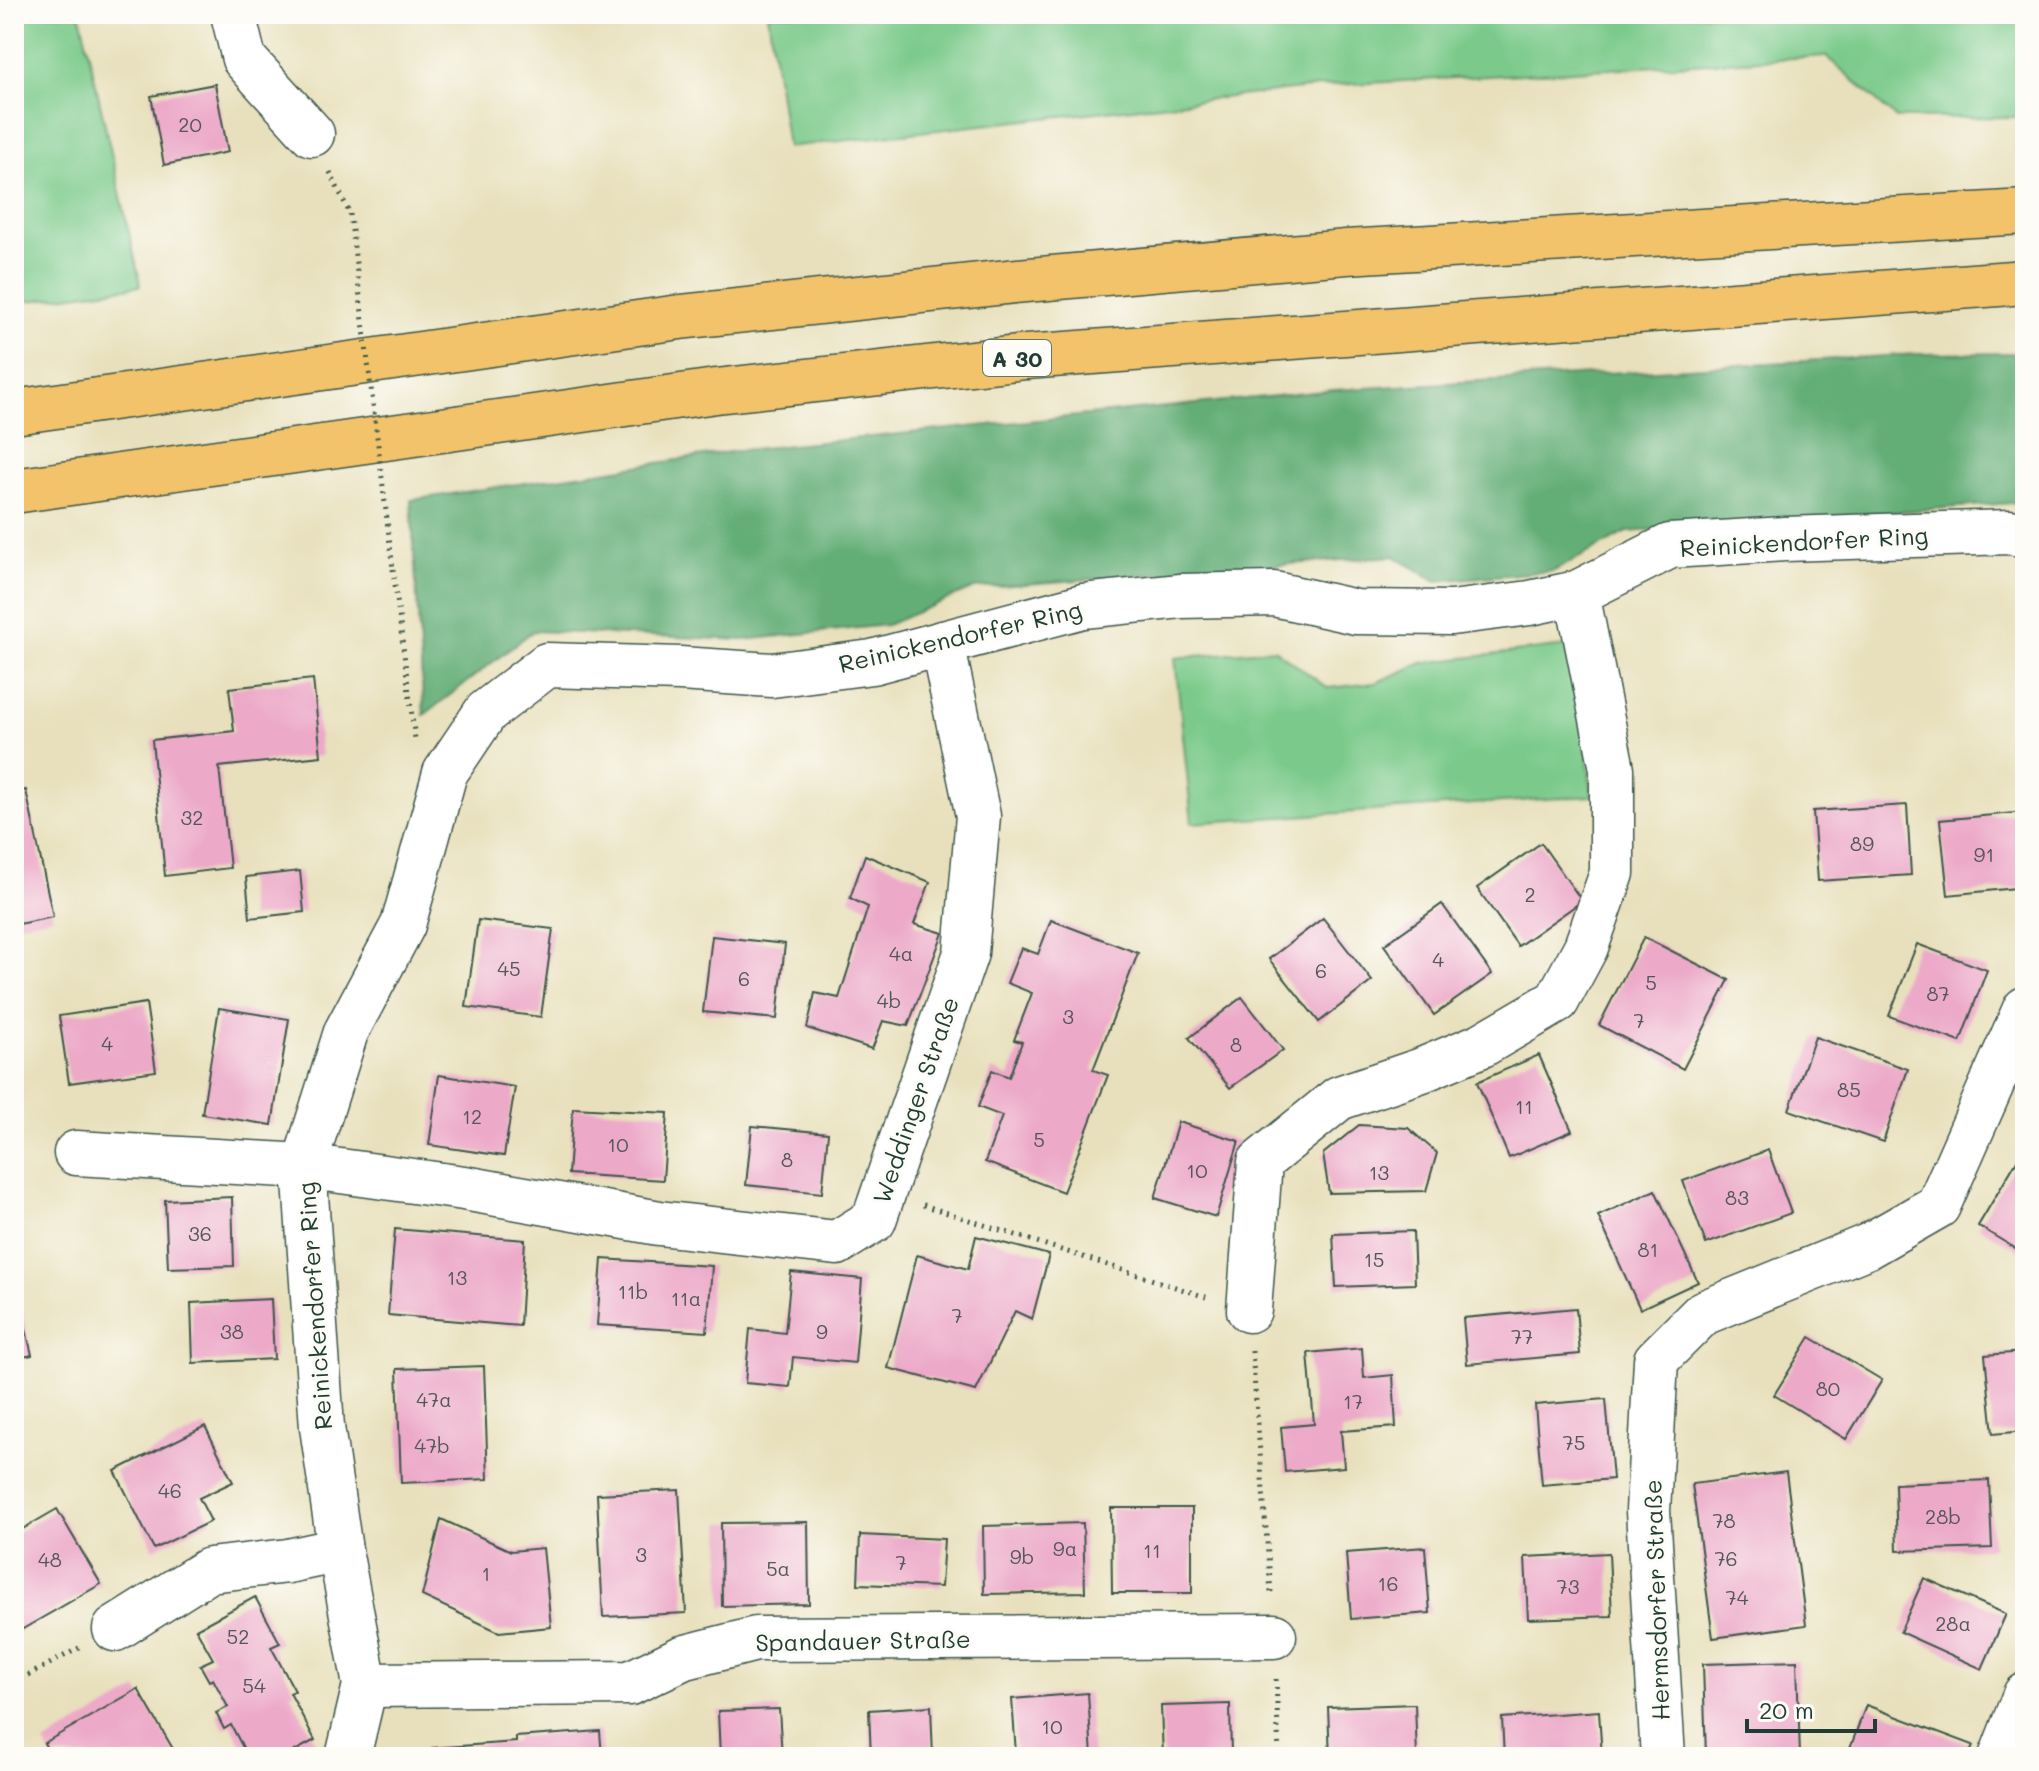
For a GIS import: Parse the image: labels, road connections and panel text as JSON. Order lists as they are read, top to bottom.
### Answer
{
  "streets": {
    "highway": ["A 30"],
    "street": [
      "Reinickendorfer Ring",
      "Weddinger Straße",
      "Hermsdorfer Straße",
      "Spandauer Straße"
    ]
  },
  "crossings": [
    ["Reinickendorfer Ring", "Weddinger Straße"],
    ["Reinickendorfer Ring", "Spandauer Straße"]
  ],
  "house_numbers": [
    "20",
    "32",
    "89",
    "91",
    "2",
    "4a",
    "4",
    "45",
    "6",
    "6",
    "5",
    "87",
    "4b",
    "3",
    "7",
    "4",
    "8",
    "85",
    "11",
    "12",
    "5",
    "10",
    "8",
    "10",
    "13",
    "83",
    "36",
    "81",
    "15",
    "13",
    "11b",
    "11a",
    "7",
    "38",
    "9",
    "77",
    "80",
    "47a",
    "17",
    "75",
    "47b",
    "46",
    "28b",
    "78",
    "9a",
    "11",
    "3",
    "9b",
    "76",
    "48",
    "7",
    "5a",
    "1",
    "16",
    "73",
    "74",
    "28a",
    "52",
    "54",
    "10"
  ],
  "scale_bar": "20 m"
}
